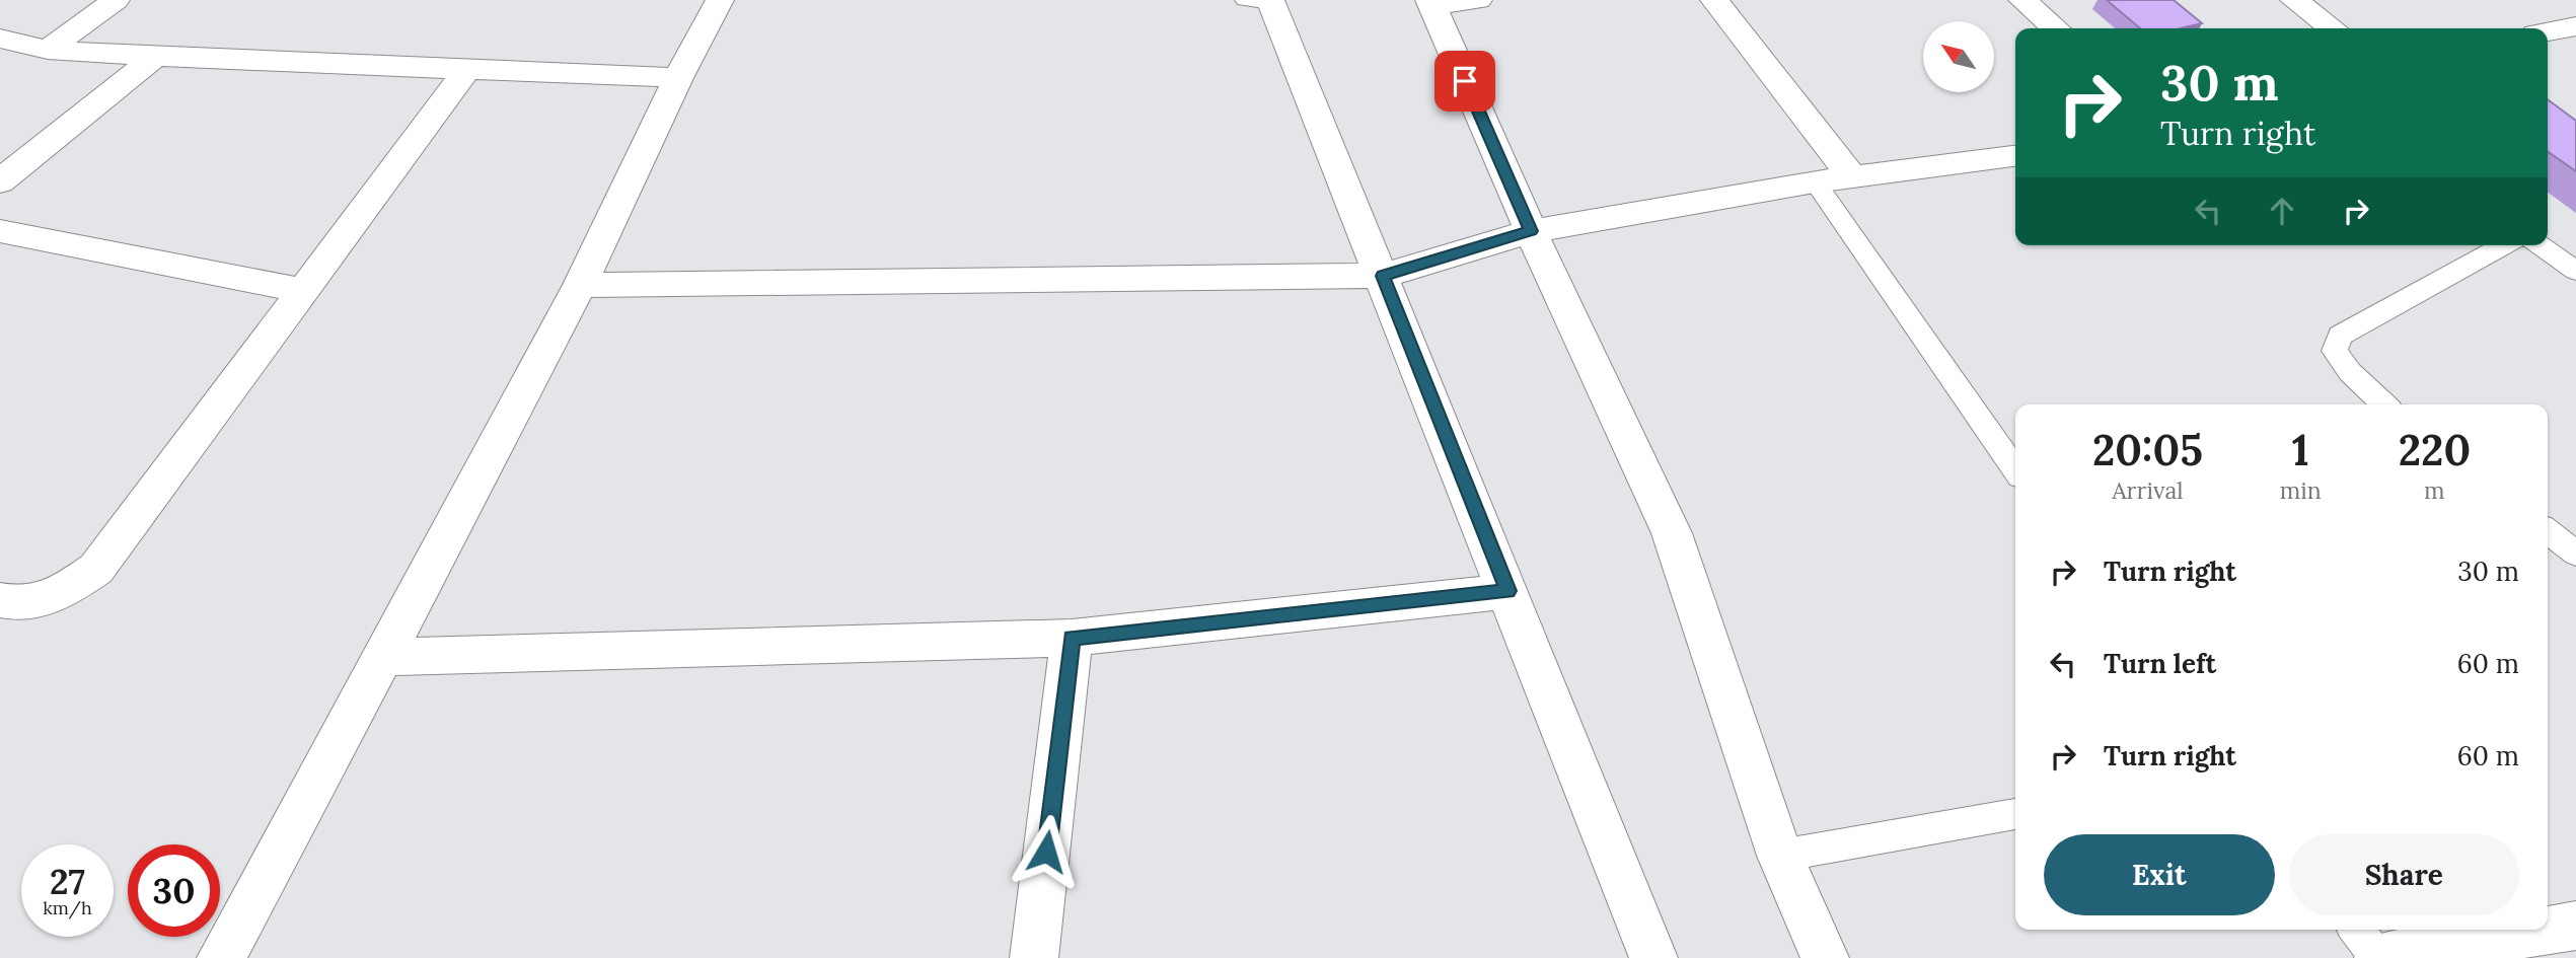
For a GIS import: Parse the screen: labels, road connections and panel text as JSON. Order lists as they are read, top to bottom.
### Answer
{
  "north": "top left",
  "page": {
    "turn": ["30 m", "Turn right"],
    "eta": [
      "20:05",
      "Arrival",
      "1",
      "min",
      "220",
      "m"
    ],
    "list": [
      {
        "name": "Turn right",
        "value": "30 m"
      },
      {
        "name": "Turn left",
        "value": "60 m"
      },
      {
        "name": "Turn right",
        "value": "60 m"
      }
    ],
    "buttons": ["Exit", "Share"],
    "speed": "27 km/h",
    "limit": "30"
  }
}
